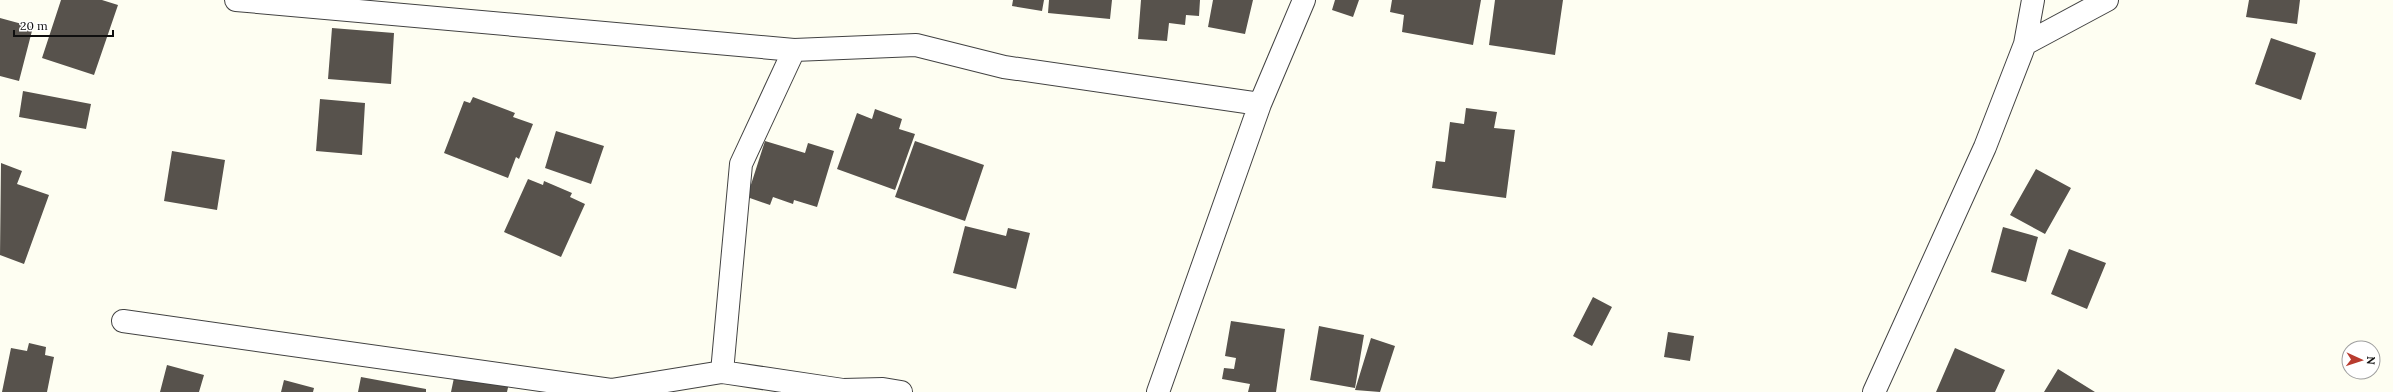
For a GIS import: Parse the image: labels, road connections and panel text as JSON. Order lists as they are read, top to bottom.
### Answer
{
  "scale_bar": "20 m",
  "north": "right"
}
